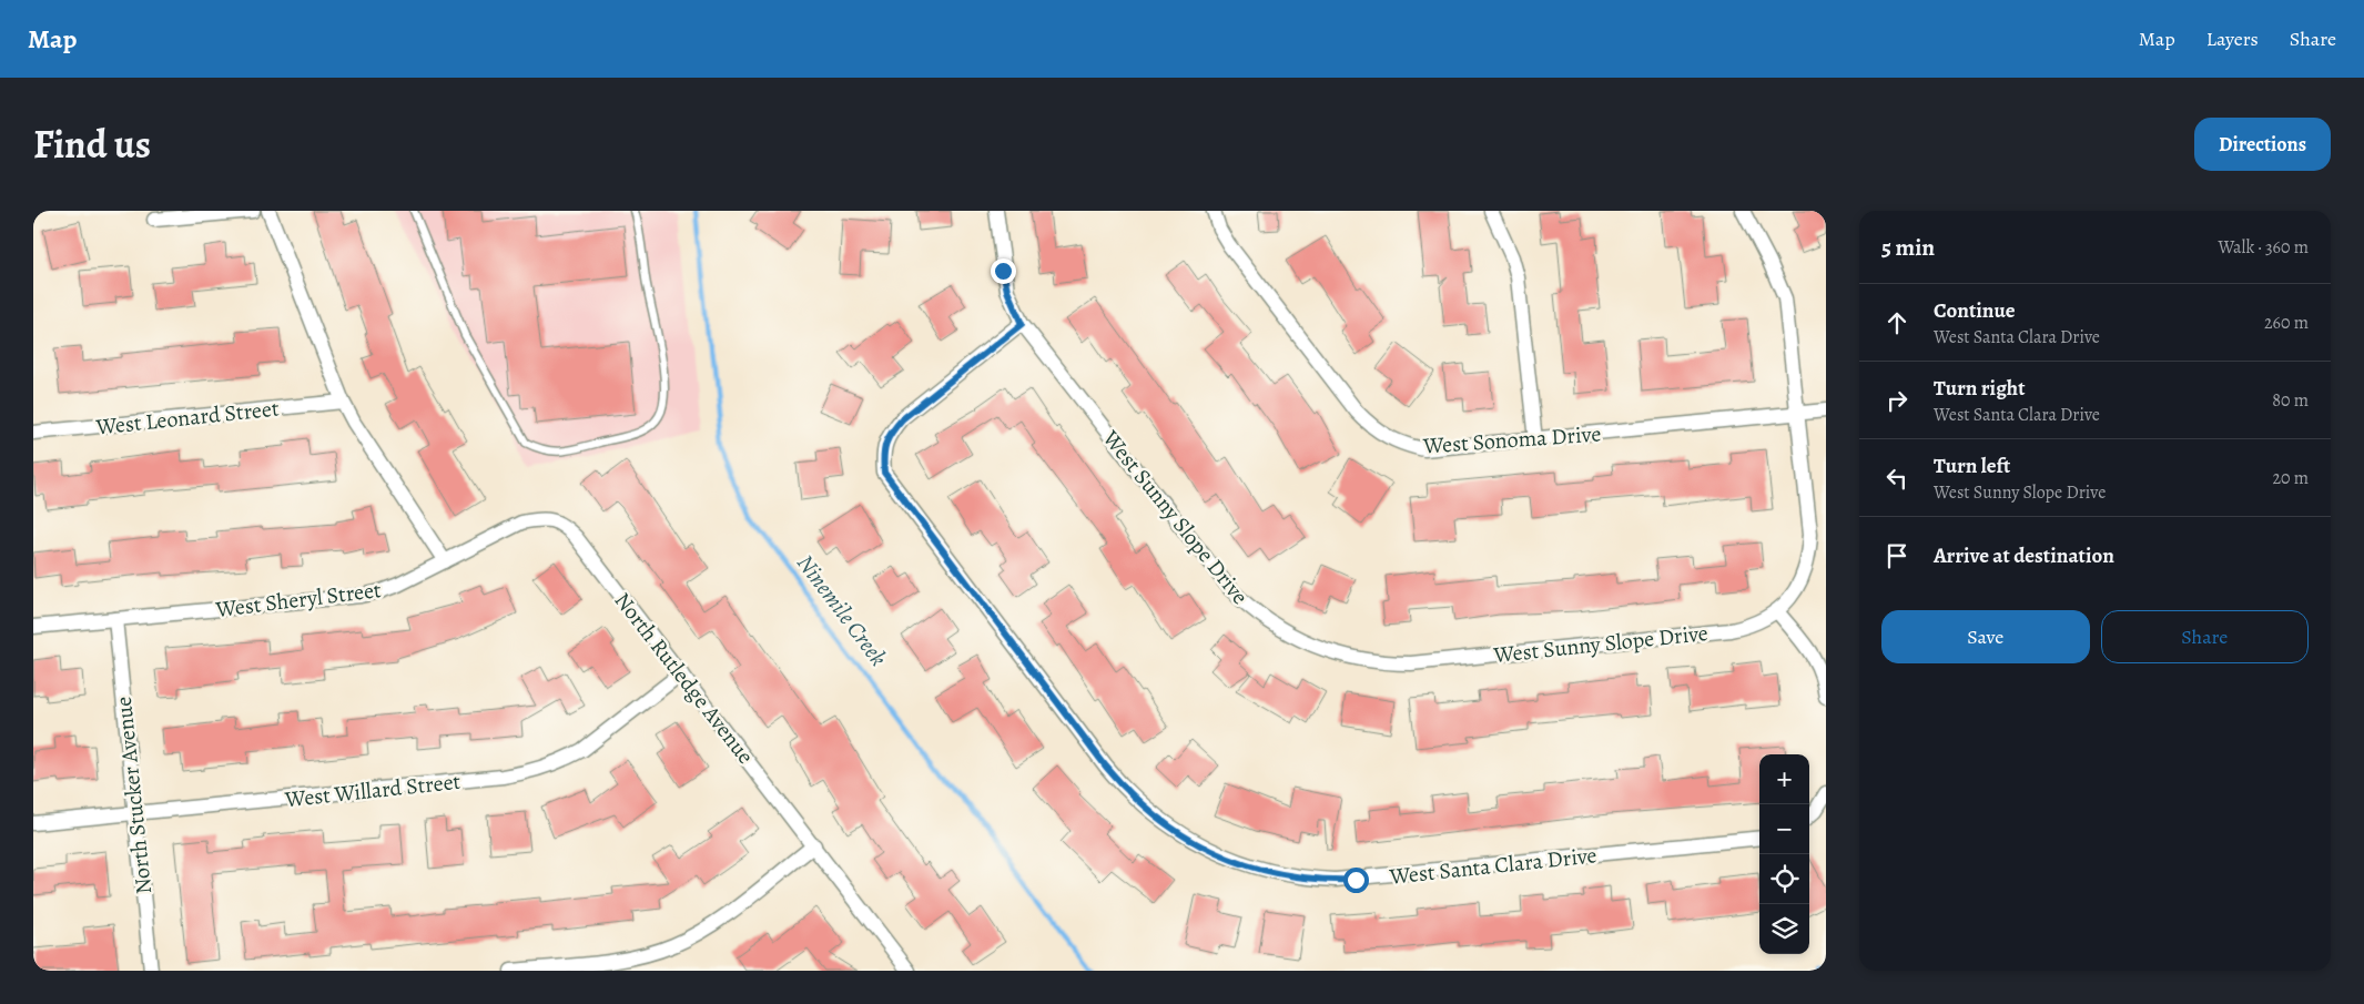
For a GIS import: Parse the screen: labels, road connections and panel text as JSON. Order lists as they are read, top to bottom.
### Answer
{
  "streets": {
    "street": [
      "West Leonard Street",
      "West Sonoma Drive",
      "West Sunny Slope Drive",
      "West Sheryl Street",
      "North Rutledge Avenue",
      "West Willard Street",
      "North Stucker Avenue",
      "West Santa Clara Drive"
    ]
  },
  "crossings": [
    ["West Sonoma Drive", "West Sunny Slope Drive"],
    ["West Sunny Slope Drive", "West Santa Clara Drive"],
    ["West Sheryl Street", "North Rutledge Avenue"],
    ["West Sheryl Street", "North Stucker Avenue"],
    ["North Rutledge Avenue", "West Willard Street"],
    ["West Willard Street", "North Stucker Avenue"]
  ],
  "water": ["Ninemile Creek"],
  "page": {
    "header": "Map",
    "nav": ["Map", "Layers", "Share"],
    "title": "Find us",
    "buttons": [
      "Directions",
      ["Save", "Share"]
    ],
    "heading": ["5 min", "Walk · 360 m"],
    "list": [
      ["Continue", "West Santa Clara Drive", "260 m"],
      ["Turn right", "West Santa Clara Drive", "80 m"],
      ["Turn left", "West Sunny Slope Drive", "20 m"],
      "Arrive at destination"
    ],
    "map_buttons": ["+", "−"]
  }
}
